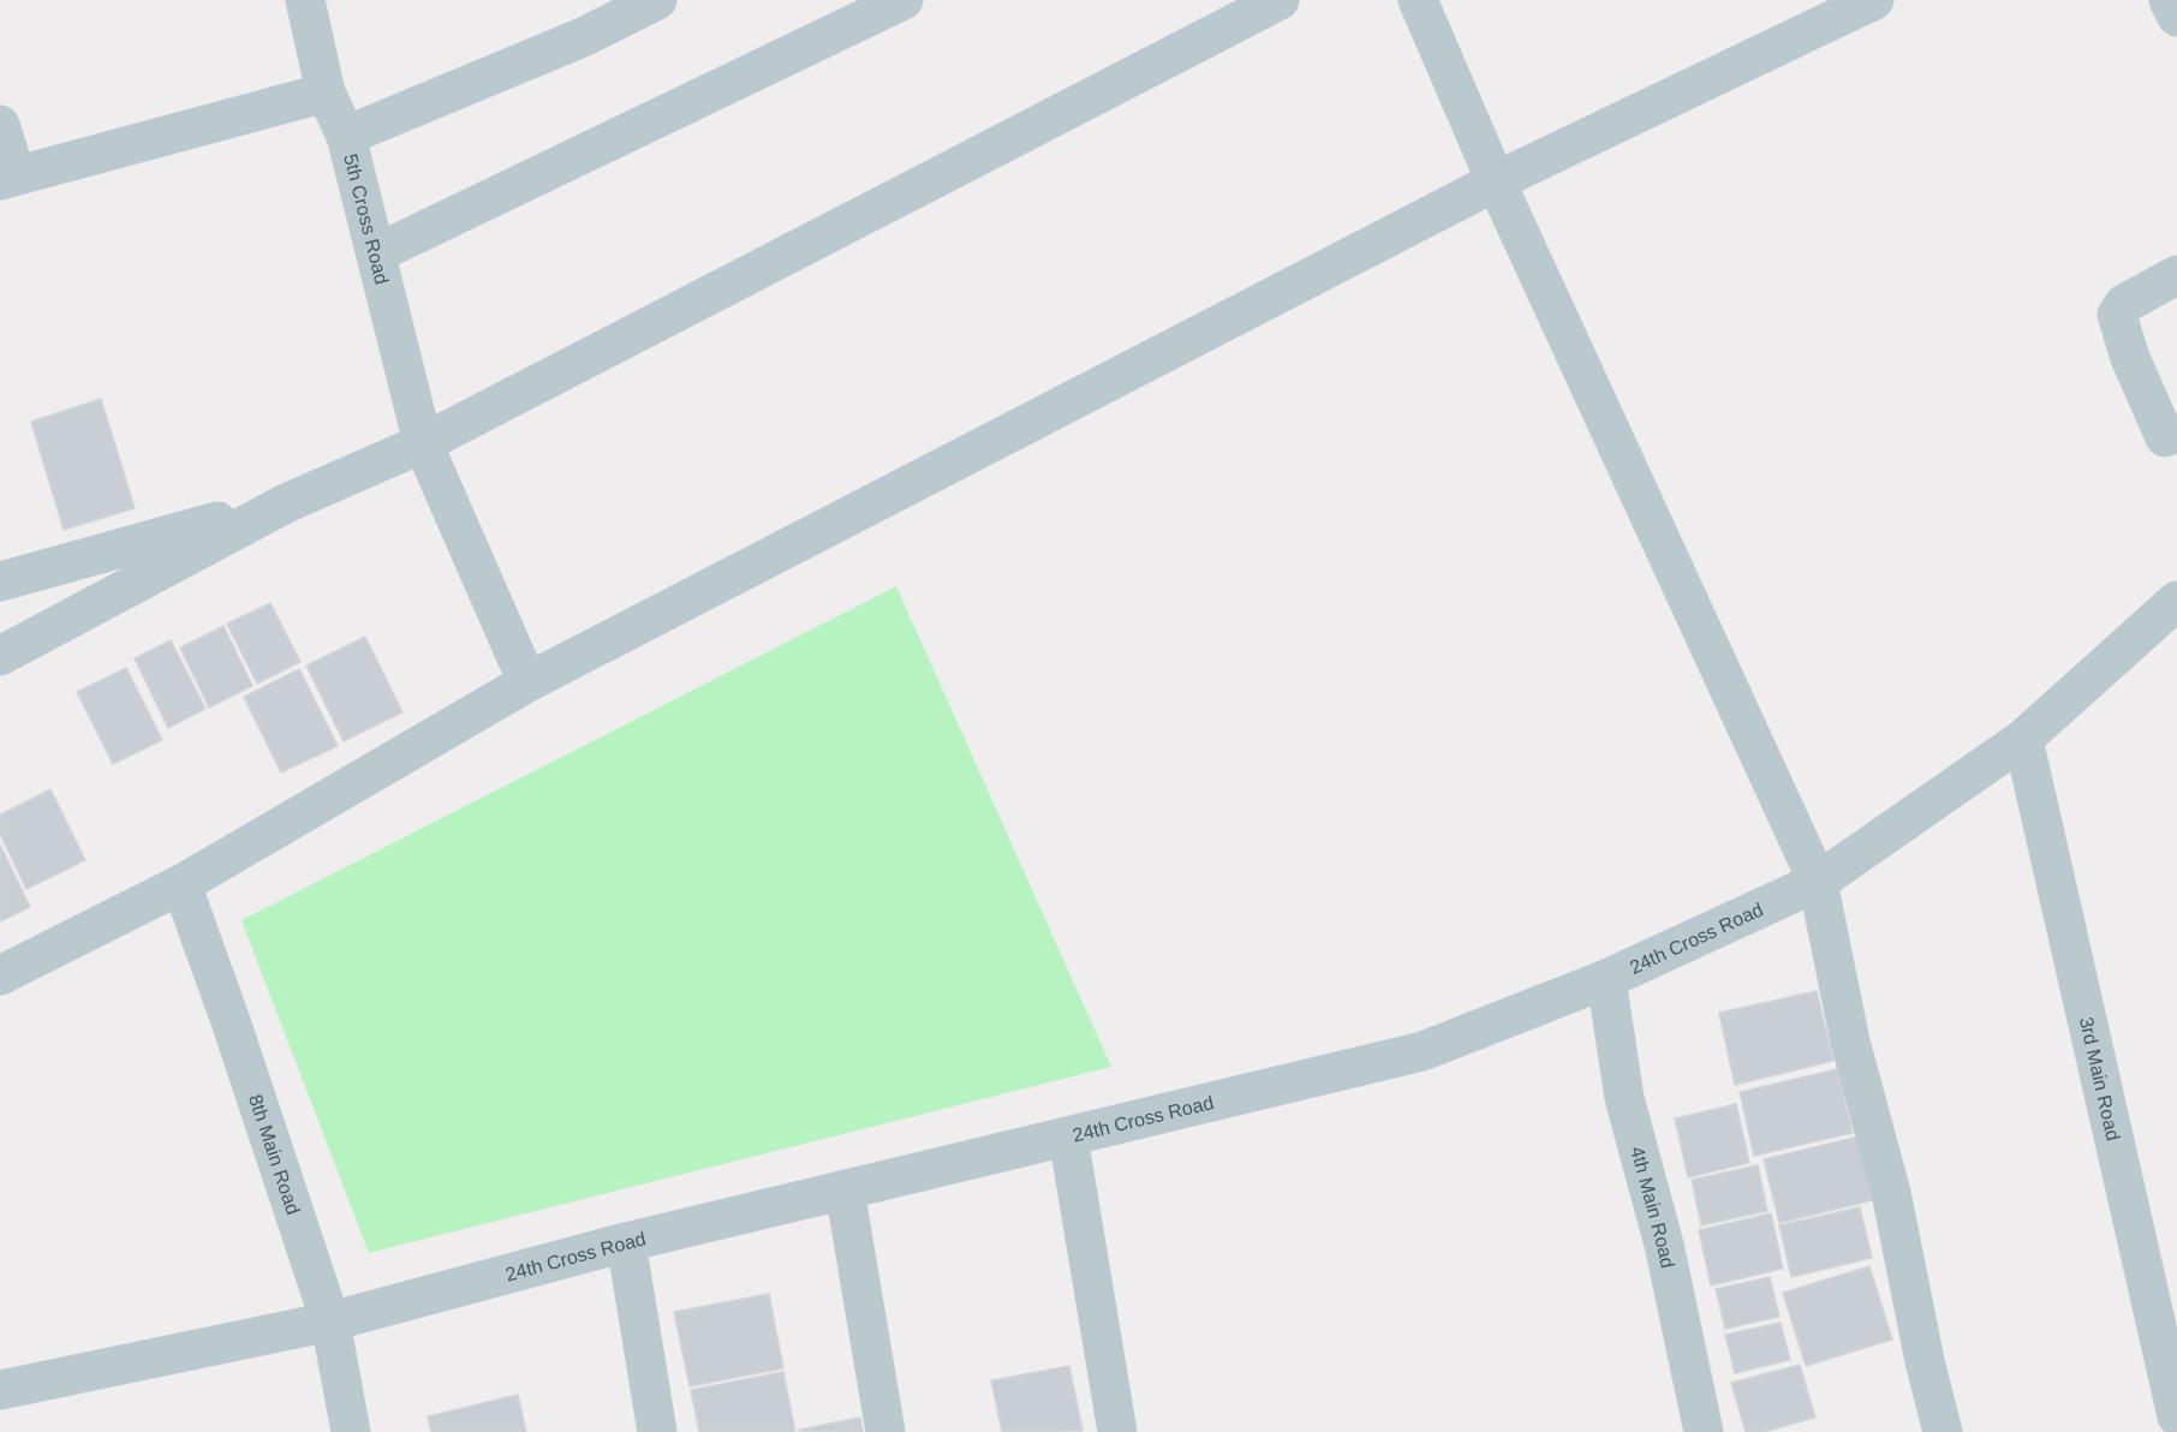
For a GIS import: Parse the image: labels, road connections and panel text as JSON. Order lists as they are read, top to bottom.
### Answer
{
  "streets": {
    "street": [
      "5th Cross Road",
      "24th Cross Road",
      "3rd Main Road",
      "8th Main Road",
      "4th Main Road"
    ]
  },
  "crossings": [
    ["24th Cross Road", "3rd Main Road"],
    ["24th Cross Road", "8th Main Road"],
    ["24th Cross Road", "4th Main Road"]
  ]
}
